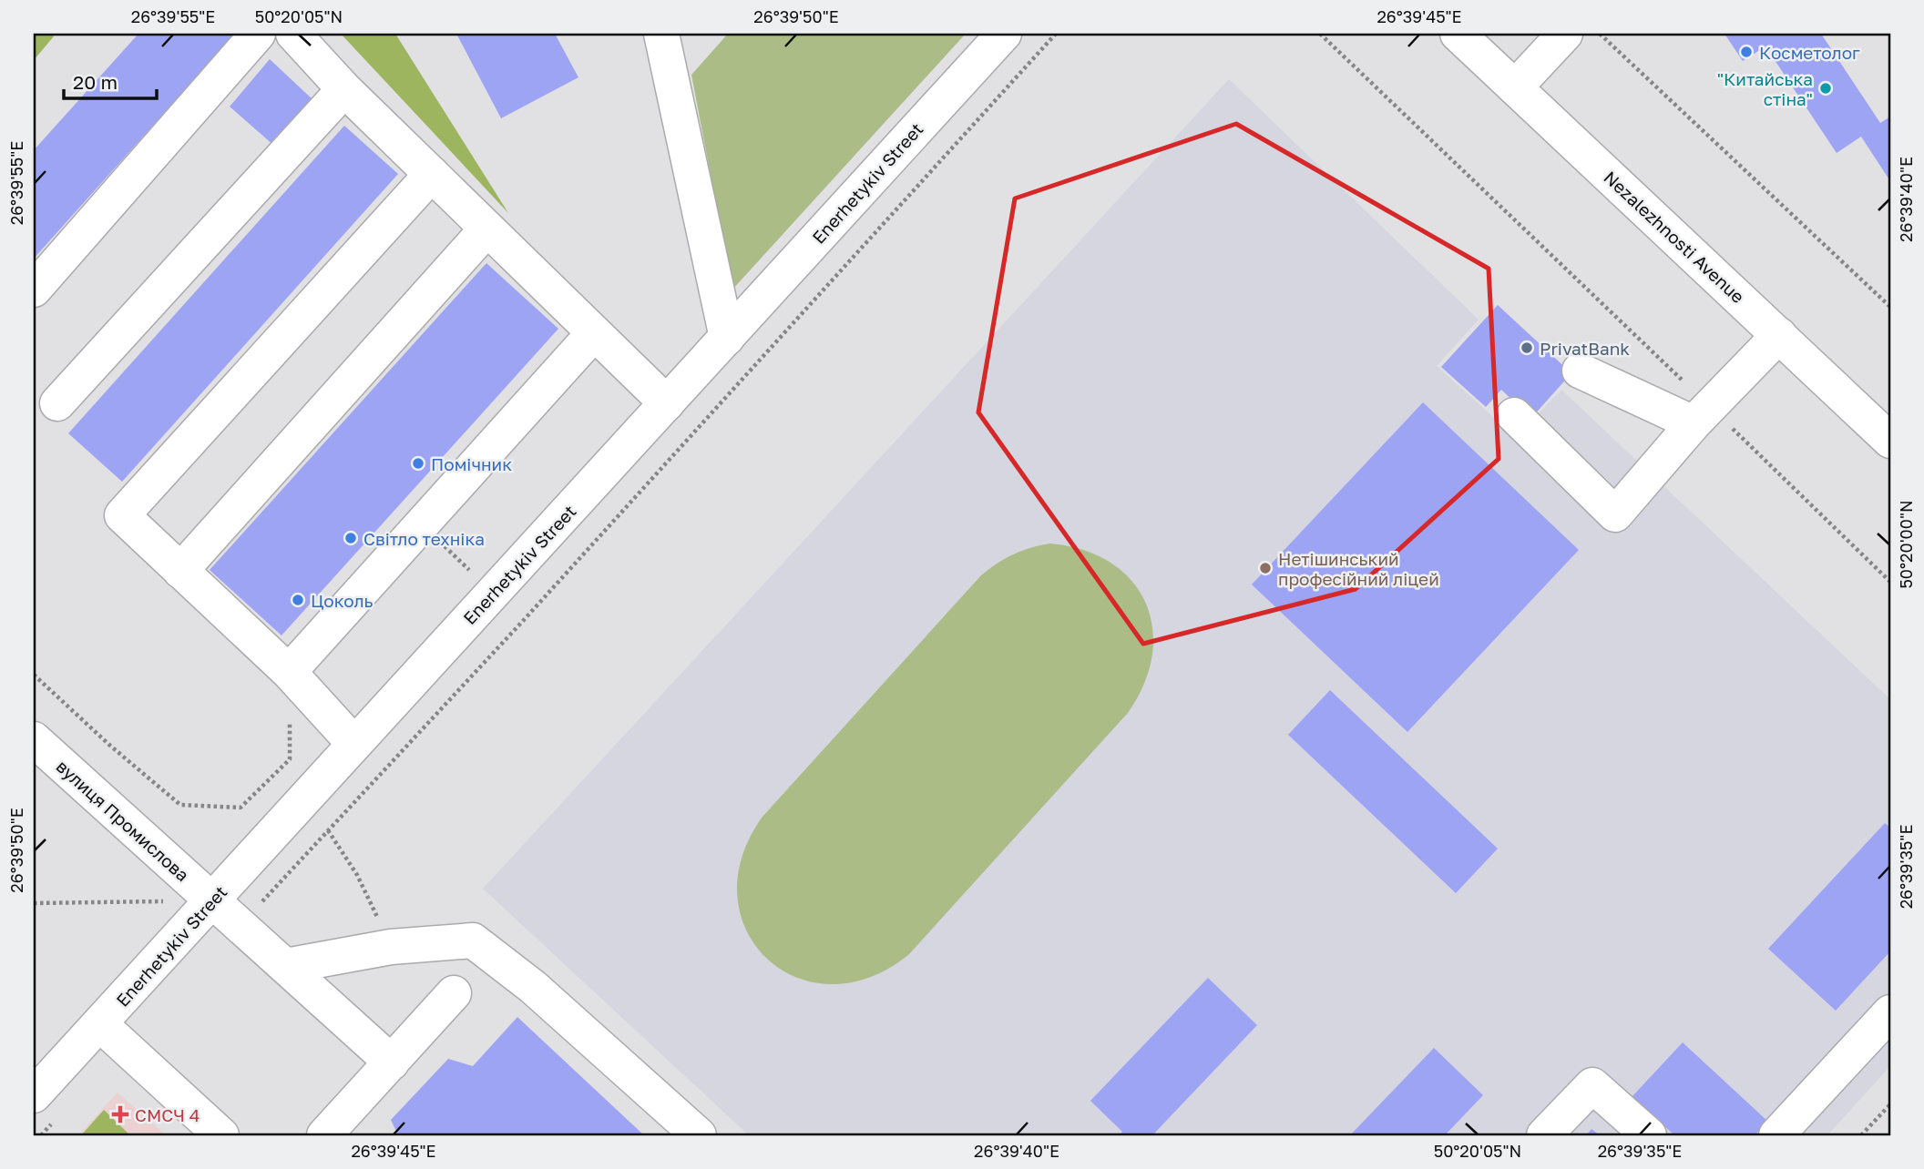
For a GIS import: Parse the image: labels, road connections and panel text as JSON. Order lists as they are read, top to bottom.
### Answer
{
  "streets": {
    "main road": ["Enerhetykiv Street", "Nezalezhnosti Avenue", "вулиця Промислова"]
  },
  "crossings": [
    ["Enerhetykiv Street", "вулиця Промислова"]
  ],
  "places": {
    "other": [
      "Косметолог",
      "\"Китайська стіна\"",
      "PrivatBank",
      "Помічник",
      "Світло техніка",
      "Нетішинський професійний ліцей",
      "Цоколь"
    ],
    "health": ["СМСЧ 4"]
  },
  "scale_bar": "20 m",
  "coordinates": [
    "26°39'55\"E",
    "50°20'05\"N",
    "26°39'50\"E",
    "26°39'45\"E",
    "26°39'40\"E",
    "50°20'00\"N",
    "26°39'35\"E"
  ]
}
